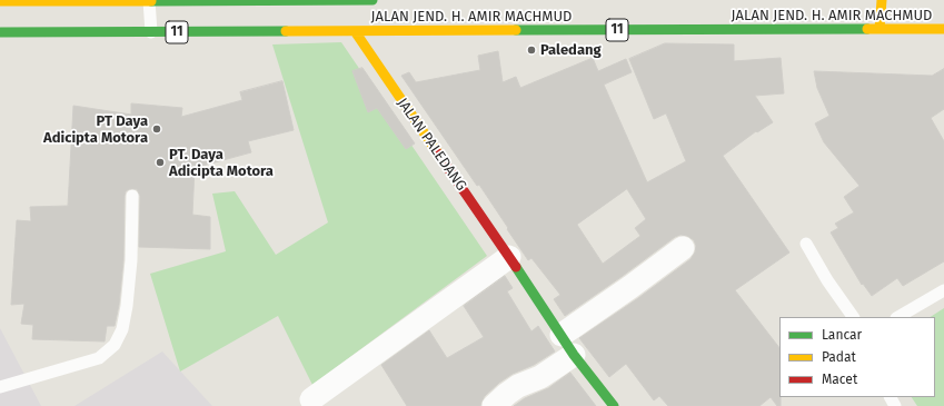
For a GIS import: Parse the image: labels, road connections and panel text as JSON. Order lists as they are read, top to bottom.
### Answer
{
  "streets": {
    "main road": ["JALAN JEND. H. AMIR MACHMUD", "11", "JALAN PALEDANG"]
  },
  "crossings": [
    ["JALAN JEND. H. AMIR MACHMUD", "JALAN PALEDANG"]
  ],
  "places": ["Paledang", "PT Daya Adicipta Motora", "PT. Daya Adicipta Motora"],
  "legend": ["Lancar", "Padat", "Macet"]
}
